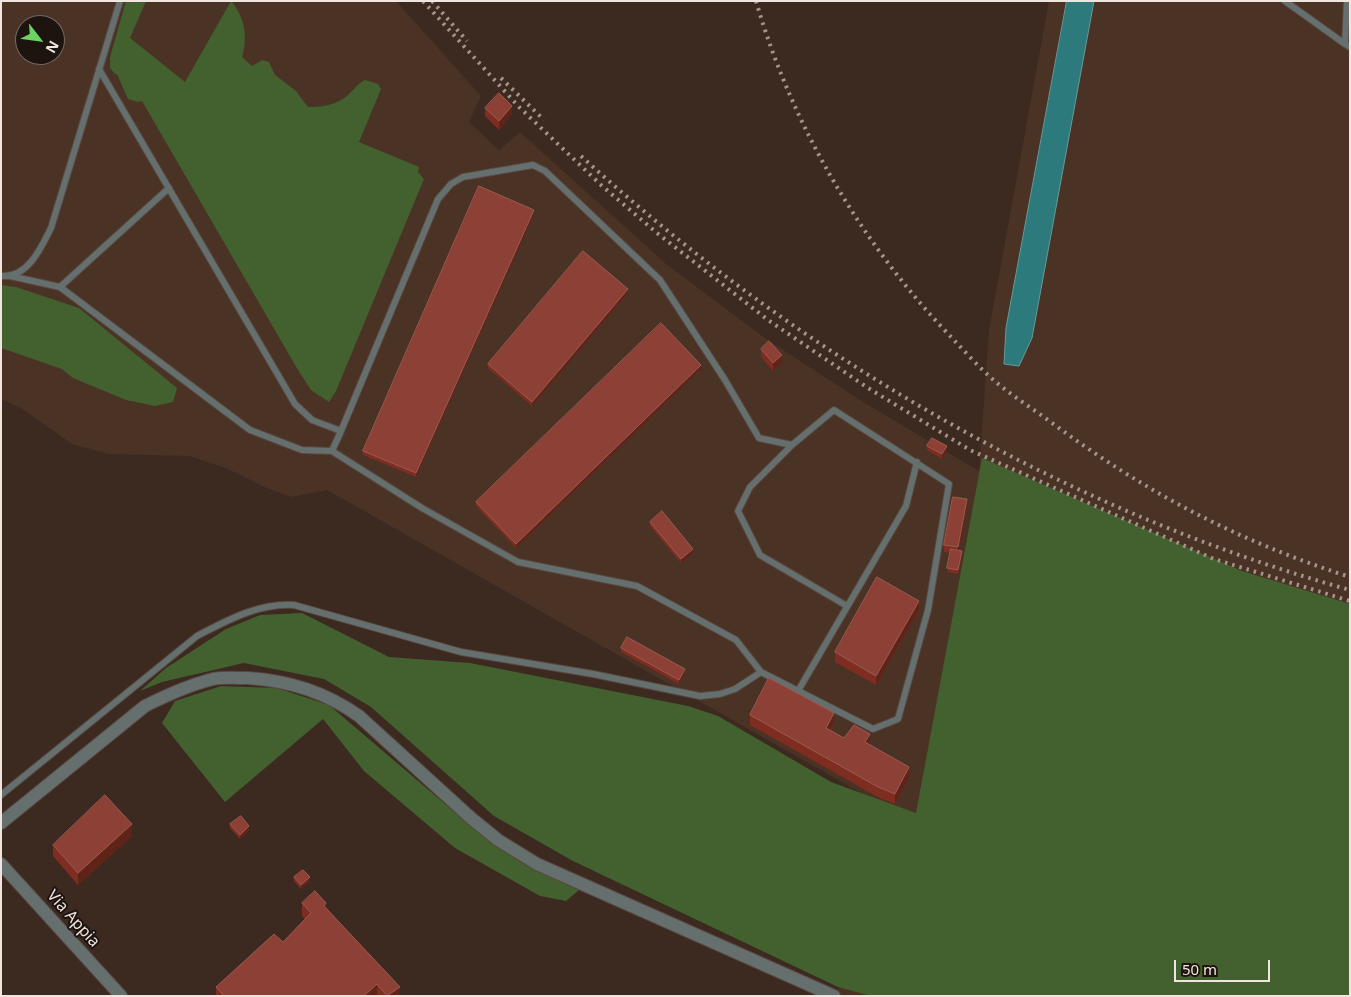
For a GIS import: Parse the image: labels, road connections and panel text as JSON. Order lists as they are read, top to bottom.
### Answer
{
  "streets": {
    "street": ["Via Appia"]
  },
  "scale_bar": "50 m",
  "north": "bottom right"
}
